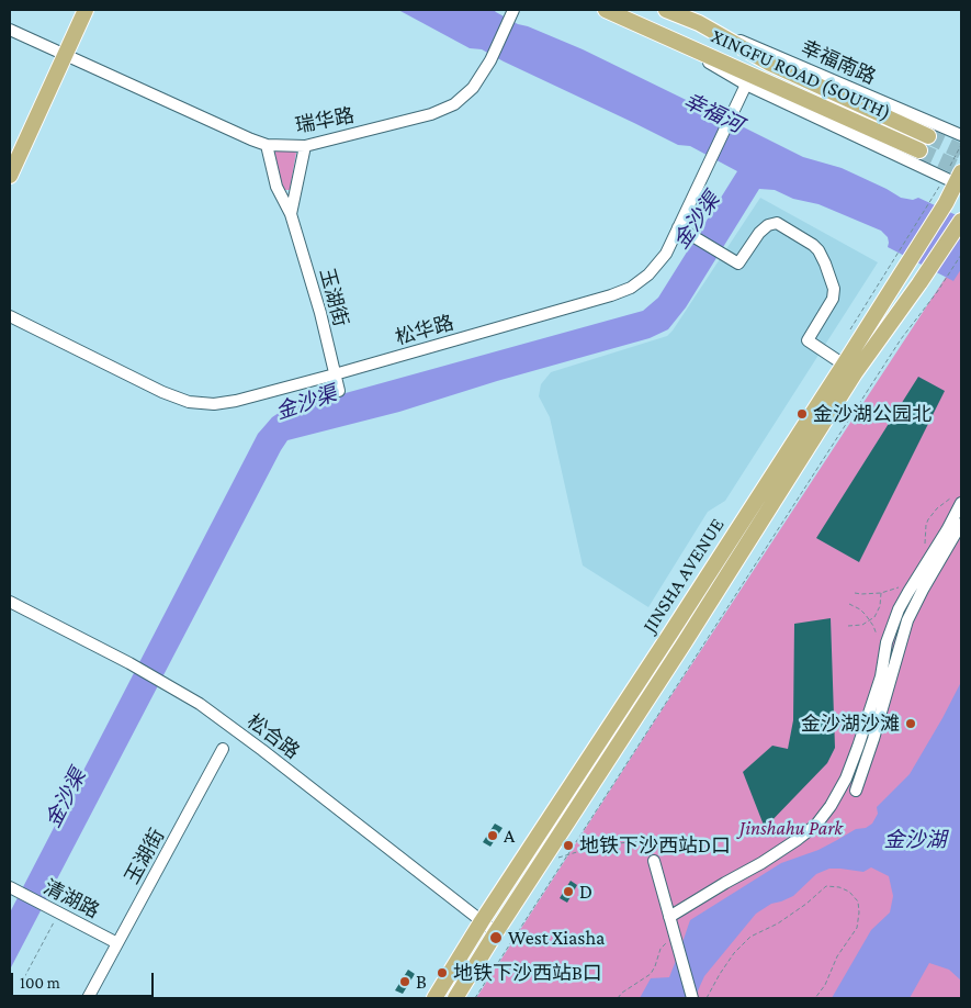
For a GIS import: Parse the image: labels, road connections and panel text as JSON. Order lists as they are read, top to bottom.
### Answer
{
  "streets": {
    "main road": ["XINGFU ROAD (SOUTH)", "JINSHA AVENUE"],
    "street": [
      "幸福南路",
      "瑞华路",
      "玉湖街",
      "松华路",
      "松合路",
      "清湖路"
    ]
  },
  "crossings": [
    ["幸福南路", "XINGFU ROAD (SOUTH)"],
    ["瑞华路", "玉湖街"],
    ["玉湖街", "松华路"],
    ["玉湖街", "清湖路"],
    ["JINSHA AVENUE", "松合路"]
  ],
  "water": ["幸福河", "金沙渠", "金沙湖"],
  "parks": ["Jinshahu Park"],
  "places": [
    "金沙湖公园北",
    "金沙湖沙滩",
    "A",
    "地铁下沙西站D口",
    "D",
    "West Xiasha",
    "地铁下沙西站B口",
    "B"
  ],
  "scale_bar": "100 m"
}
